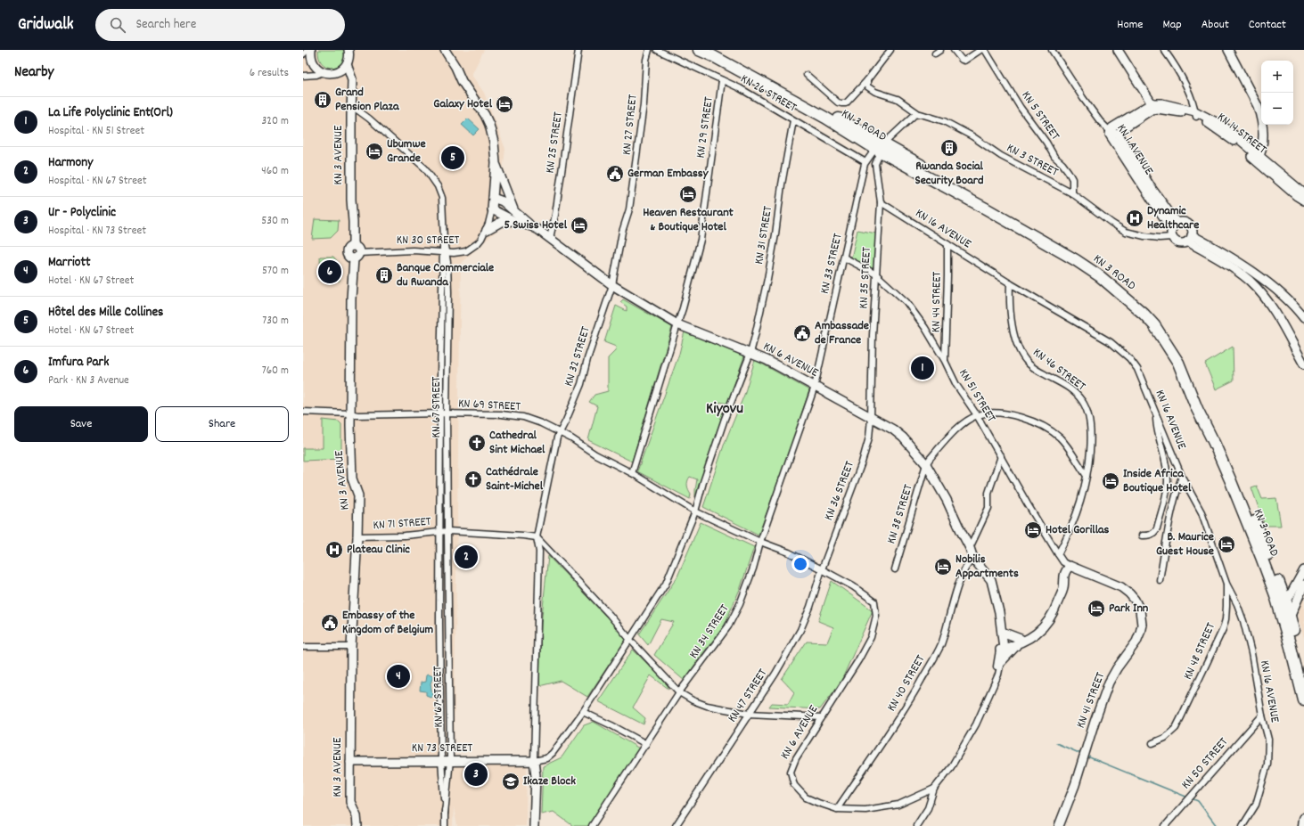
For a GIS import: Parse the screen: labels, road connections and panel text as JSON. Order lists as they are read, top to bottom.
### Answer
{
  "streets": {
    "highway": ["KN 3 ROAD"],
    "main road": [
      "KN 14 STREET",
      "KN 1 AVENUE",
      "KN 3 AVENUE",
      "KN 6 AVENUE",
      "KN 41 STREET",
      "KN 73 STREET"
    ],
    "street": [
      "KN 26 STREET",
      "KN 5 STREET",
      "KN 27 STREET",
      "KN 29 STREET",
      "KN 25 STREET",
      "KN 3 STREET",
      "KN 16 AVENUE",
      "KN 31 STREET",
      "KN 30 STREET",
      "KN 33 STREET",
      "KN 35 STREET",
      "KN 44 STREET",
      "KN 32 STREET",
      "KN 46 STREET",
      "KN 51 STREET",
      "KN 69 STREET",
      "KN 67 STREET",
      "KN 36 STREET",
      "KN 38 STREET",
      "KN 71 STREET",
      "KN 34 STREET",
      "KN 48 STREET",
      "KN 40 STREET",
      "KN 47 STREET",
      "KN 50 STREET"
    ]
  },
  "crossings": [
    ["KN 26 STREET", "KN 29 STREET"],
    ["KN 26 STREET", "KN 31 STREET"],
    ["KN 26 STREET", "KN 33 STREET"],
    ["KN 5 STREET", "KN 3 STREET"],
    ["KN 27 STREET", "KN 32 STREET"],
    ["KN 27 STREET", "KN 6 AVENUE"],
    ["KN 3 ROAD", "KN 33 STREET"],
    ["KN 29 STREET", "KN 6 AVENUE"],
    ["KN 29 STREET", "KN 69 STREET"],
    ["KN 25 STREET", "KN 6 AVENUE"],
    ["KN 1 AVENUE", "KN 3 STREET"],
    ["KN 3 AVENUE", "KN 30 STREET"],
    ["KN 3 AVENUE", "KN 69 STREET"],
    ["KN 3 AVENUE", "KN 67 STREET"],
    ["KN 3 AVENUE", "KN 71 STREET"],
    ["KN 3 AVENUE", "KN 73 STREET"],
    ["KN 16 AVENUE", "KN 35 STREET"],
    ["KN 16 AVENUE", "KN 44 STREET"],
    ["KN 16 AVENUE", "KN 46 STREET"],
    ["KN 16 AVENUE", "KN 48 STREET"],
    ["KN 16 AVENUE", "KN 50 STREET"],
    ["KN 31 STREET", "KN 6 AVENUE"],
    ["KN 31 STREET", "KN 73 STREET"],
    ["KN 30 STREET", "KN 6 AVENUE"],
    ["KN 30 STREET", "KN 67 STREET"],
    ["KN 33 STREET", "KN 6 AVENUE"],
    ["KN 33 STREET", "KN 51 STREET"],
    ["KN 33 STREET", "KN 34 STREET"],
    ["KN 35 STREET", "KN 6 AVENUE"],
    ["KN 35 STREET", "KN 51 STREET"],
    ["KN 35 STREET", "KN 36 STREET"],
    ["KN 44 STREET", "KN 51 STREET"],
    ["KN 32 STREET", "KN 6 AVENUE"],
    ["KN 32 STREET", "KN 69 STREET"],
    ["KN 32 STREET", "KN 71 STREET"],
    ["KN 6 AVENUE", "KN 69 STREET"],
    ["KN 6 AVENUE", "KN 36 STREET"],
    ["KN 6 AVENUE", "KN 38 STREET"],
    ["KN 6 AVENUE", "KN 34 STREET"],
    ["KN 6 AVENUE", "KN 40 STREET"],
    ["KN 6 AVENUE", "KN 47 STREET"],
    ["KN 46 STREET", "KN 51 STREET"],
    ["KN 51 STREET", "KN 41 STREET"],
    ["KN 69 STREET", "KN 67 STREET"],
    ["KN 67 STREET", "KN 71 STREET"],
    ["KN 67 STREET", "KN 73 STREET"],
    ["KN 36 STREET", "KN 47 STREET"]
  ],
  "districts": ["Kiyovu"],
  "places": {
    "building": ["Grand Pension Plaza", "Rwanda Social Security Board", "Banque Commerciale du Rwanda"],
    "hotel": [
      "Galaxy Hotel",
      "Ubumwe Grande",
      "Heaven Restaurant & Boutique Hotel",
      "5 Swiss Hotel",
      "Inside Africa Boutique Hotel",
      "Hotel Gorillas",
      "B. Maurice Guest House",
      "Nobilis Appartments",
      "Park Inn"
    ],
    "public building": ["German Embassy", "Ambassade de France", "Embassy of the Kingdom of Belgium"],
    "hospital": ["Dynamic Healthcare", "Plateau Clinic"],
    "church": ["Cathedral Sint Michael", "Cathédrale Saint-Michel"],
    "school or university": ["Ikaze Block"]
  },
  "page": {
    "header": "Gridwalk",
    "search": "Search here",
    "nav": [
      "Home",
      "Map",
      "About",
      "Contact"
    ],
    "heading": ["Nearby", "6 results"],
    "map_buttons": ["+", "−"],
    "list": [
      {
        "mark": "1",
        "name": "La Life Polyclinic Ent(Orl)",
        "note": "Hospital · KN 51 Street",
        "value": "320 m"
      },
      {
        "mark": "2",
        "name": "Harmony",
        "note": "Hospital · KN 67 Street",
        "value": "460 m"
      },
      {
        "mark": "3",
        "name": "Ur - Polyclinic",
        "note": "Hospital · KN 73 Street",
        "value": "530 m"
      },
      {
        "mark": "4",
        "name": "Marriott",
        "note": "Hotel · KN 67 Street",
        "value": "570 m"
      },
      {
        "mark": "5",
        "name": "Hôtel des Mille Collines",
        "note": "Hotel · KN 67 Street",
        "value": "730 m"
      },
      {
        "mark": "6",
        "name": "Imfura Park",
        "note": "Park · KN 3 Avenue",
        "value": "760 m"
      }
    ],
    "pins": [
      "5",
      "6",
      "1",
      "2",
      "4",
      "3"
    ],
    "buttons": ["Save", "Share"]
  }
}
